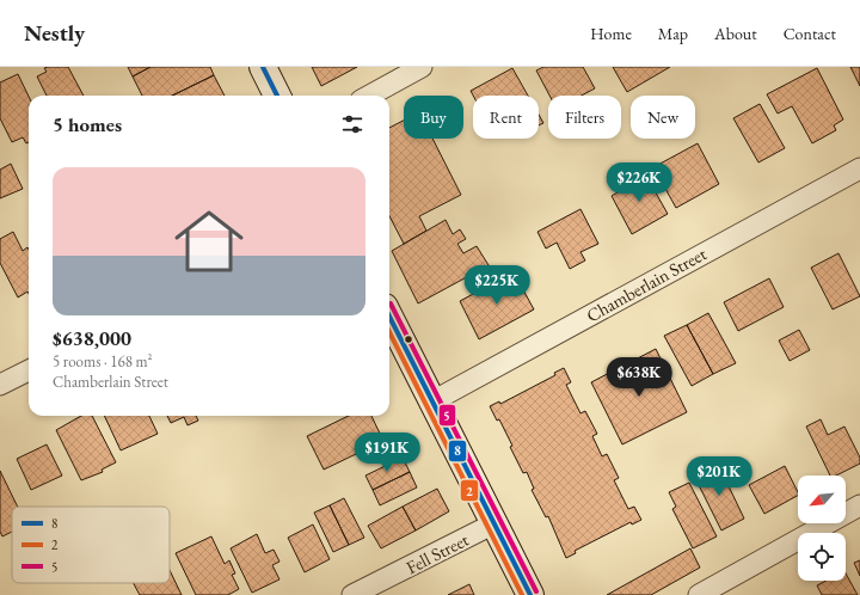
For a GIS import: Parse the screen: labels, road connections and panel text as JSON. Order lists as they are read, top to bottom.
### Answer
{
  "streets": {
    "street": ["Chamberlain Street", "Fell Street"]
  },
  "lines": ["transit line 8", "transit line 5", "transit line 2"],
  "legend": ["8", "2", "5"],
  "north": "bottom left",
  "page": {
    "header": "Nestly",
    "nav": [
      "Home",
      "Map",
      "About",
      "Contact"
    ],
    "chip": [
      "Buy",
      "Rent",
      "Filters",
      "New"
    ],
    "heading": "5 homes",
    "list": [
      {
        "name": "$638,000",
        "note": "5 rooms · 168 m² · Chamberlain Street"
      }
    ],
    "price": [
      "$226K",
      "$225K",
      "$638K",
      "$191K",
      "$201K"
    ]
  }
}
